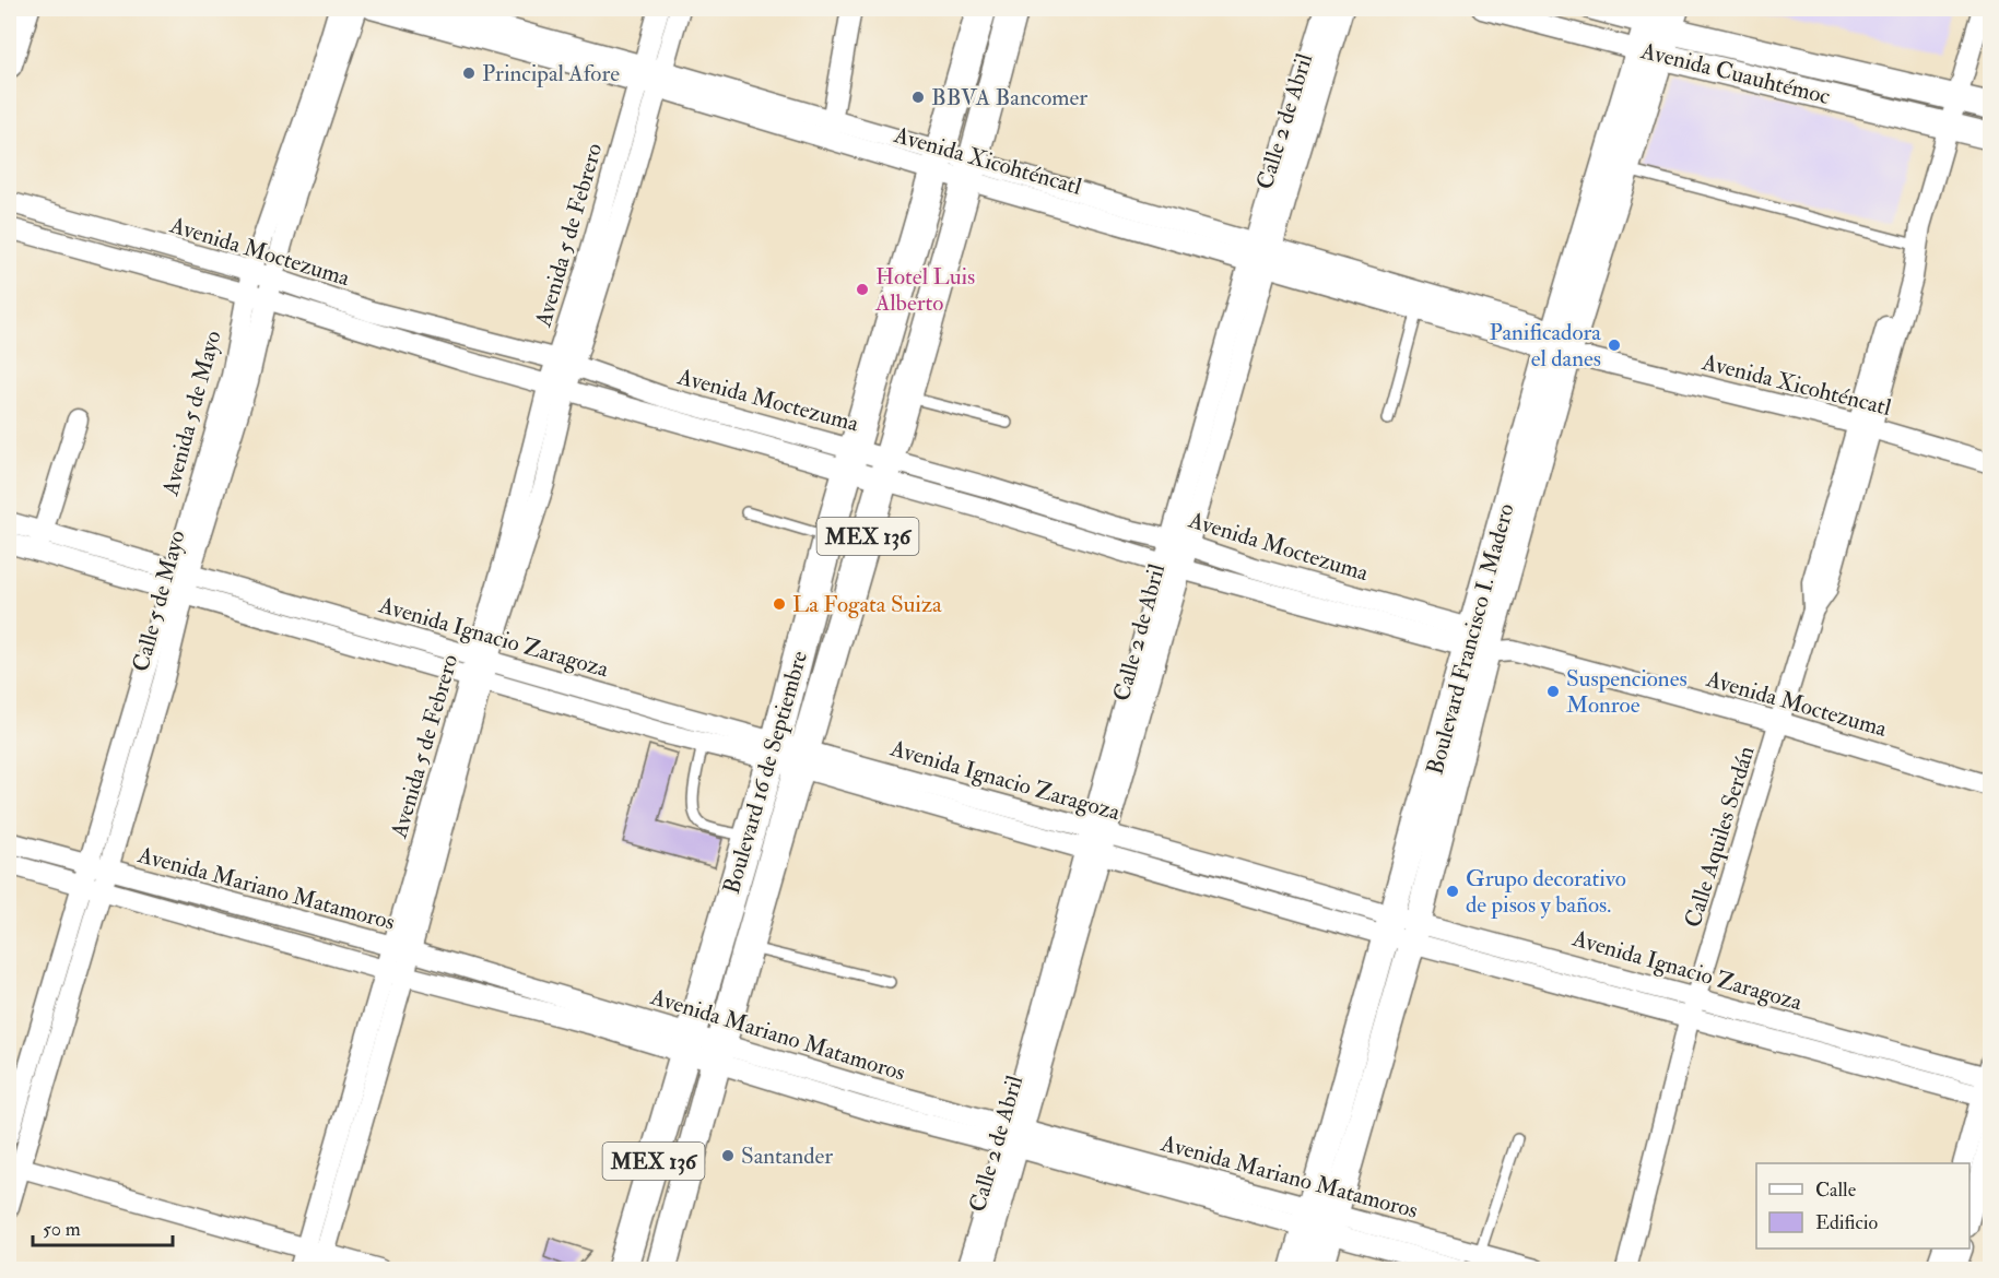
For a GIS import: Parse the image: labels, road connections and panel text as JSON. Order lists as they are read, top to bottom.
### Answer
{
  "streets": {
    "main road": [
      "Avenida Cuauhtémoc",
      "MEX 136",
      "Boulevard Francisco I. Madero",
      "Boulevard 16 de Septiembre"
    ],
    "street": [
      "Calle 2 de Abril",
      "Avenida Xicohténcatl",
      "Avenida 5 de Febrero",
      "Avenida Moctezuma",
      "Avenida 5 de Mayo",
      "Calle 5 de Mayo",
      "Avenida Ignacio Zaragoza",
      "Calle Aquiles Serdán",
      "Avenida Mariano Matamoros"
    ]
  },
  "crossings": [
    ["Avenida Cuauhtémoc", "Boulevard Francisco I. Madero"],
    ["Avenida Cuauhtémoc", "Calle Aquiles Serdán"],
    ["Calle 2 de Abril", "Avenida Xicohténcatl"],
    ["Calle 2 de Abril", "Avenida Moctezuma"],
    ["Calle 2 de Abril", "Avenida Ignacio Zaragoza"],
    ["Calle 2 de Abril", "Avenida Mariano Matamoros"],
    ["Avenida Xicohténcatl", "Avenida 5 de Febrero"],
    ["Avenida Xicohténcatl", "Boulevard Francisco I. Madero"],
    ["Avenida Xicohténcatl", "Boulevard 16 de Septiembre"],
    ["Avenida Xicohténcatl", "Calle Aquiles Serdán"],
    ["Avenida 5 de Febrero", "Avenida Moctezuma"],
    ["Avenida 5 de Febrero", "Avenida Ignacio Zaragoza"],
    ["Avenida 5 de Febrero", "Avenida Mariano Matamoros"],
    ["Avenida Moctezuma", "Avenida 5 de Mayo"],
    ["Avenida Moctezuma", "Calle 5 de Mayo"],
    ["Avenida Moctezuma", "Boulevard Francisco I. Madero"],
    ["Avenida Moctezuma", "Boulevard 16 de Septiembre"],
    ["Avenida Moctezuma", "Calle Aquiles Serdán"],
    ["Avenida 5 de Mayo", "Calle 5 de Mayo"],
    ["Calle 5 de Mayo", "Avenida Ignacio Zaragoza"],
    ["Calle 5 de Mayo", "Avenida Mariano Matamoros"],
    ["Avenida Ignacio Zaragoza", "Boulevard Francisco I. Madero"],
    ["Avenida Ignacio Zaragoza", "Boulevard 16 de Septiembre"],
    ["Avenida Ignacio Zaragoza", "Calle Aquiles Serdán"],
    ["Boulevard Francisco I. Madero", "Avenida Mariano Matamoros"],
    ["Boulevard 16 de Septiembre", "Avenida Mariano Matamoros"]
  ],
  "places": [
    "Principal Afore",
    "BBVA Bancomer",
    "Hotel Luis Alberto",
    "Panificadora el danes",
    "La Fogata Suiza",
    "Suspenciones Monroe",
    "Grupo decorativo de pisos y baños.",
    "Santander"
  ],
  "legend": ["Calle", "Edificio"],
  "scale_bar": "50 m"
}
